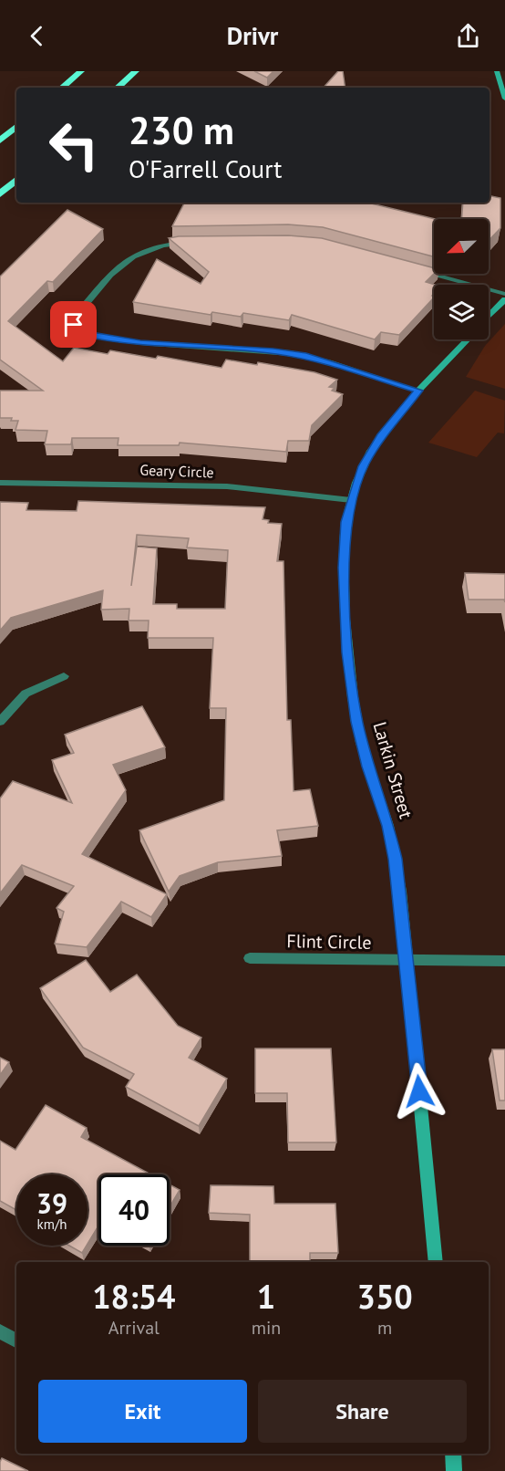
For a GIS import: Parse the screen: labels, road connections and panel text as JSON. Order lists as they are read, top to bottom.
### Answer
{
  "streets": {
    "street": ["Geary Circle", "Larkin Street", "Flint Circle"]
  },
  "crossings": [
    ["Geary Circle", "Larkin Street"],
    ["Larkin Street", "Flint Circle"]
  ],
  "north": "bottom left",
  "page": {
    "header": "Drivr",
    "turn": ["230 m", "O'Farrell Court"],
    "speed": "39 km/h",
    "limit": "40",
    "eta": [
      "18:54",
      "Arrival",
      "1",
      "min",
      "350",
      "m"
    ],
    "buttons": ["Exit", "Share"]
  }
}
